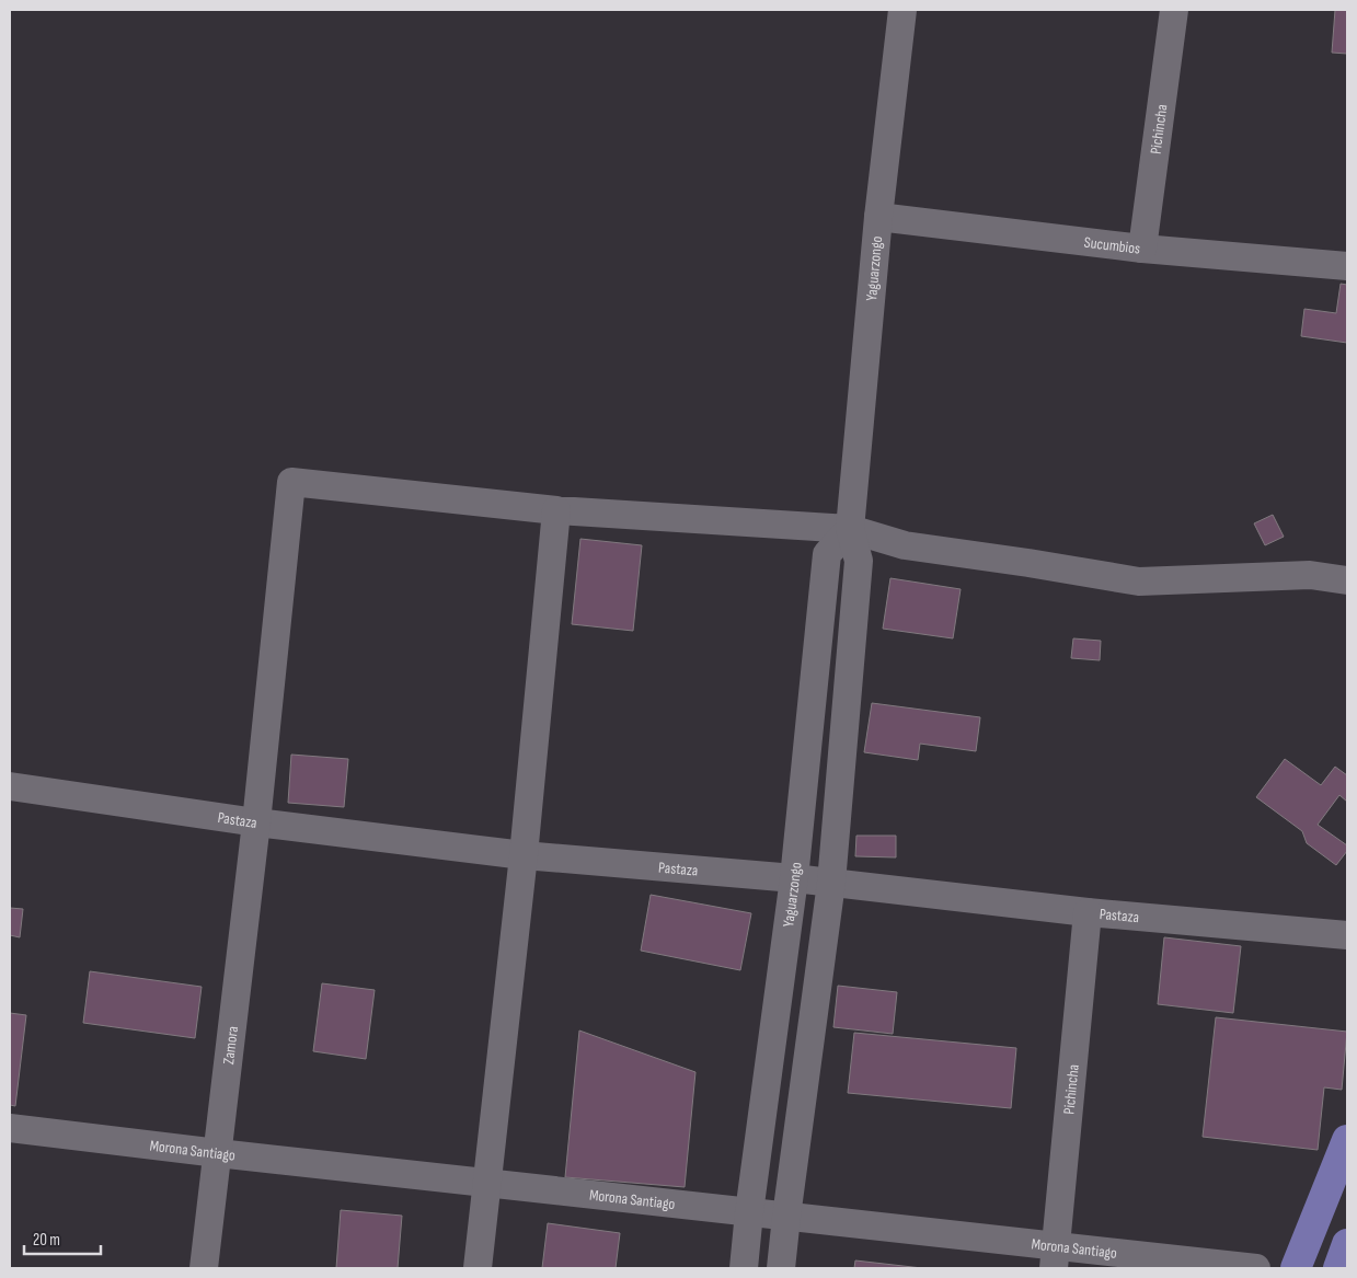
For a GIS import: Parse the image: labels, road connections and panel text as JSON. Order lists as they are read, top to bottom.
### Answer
{
  "streets": {
    "street": [
      "Pichincha",
      "Sucumbios",
      "Yaguarzongo",
      "Pastaza",
      "Zamora",
      "Morona Santiago"
    ]
  },
  "crossings": [
    ["Pichincha", "Sucumbios"],
    ["Pichincha", "Pastaza"],
    ["Pichincha", "Morona Santiago"],
    ["Sucumbios", "Yaguarzongo"],
    ["Yaguarzongo", "Pastaza"],
    ["Yaguarzongo", "Morona Santiago"],
    ["Pastaza", "Zamora"],
    ["Zamora", "Morona Santiago"]
  ],
  "scale_bar": "20 m"
}
